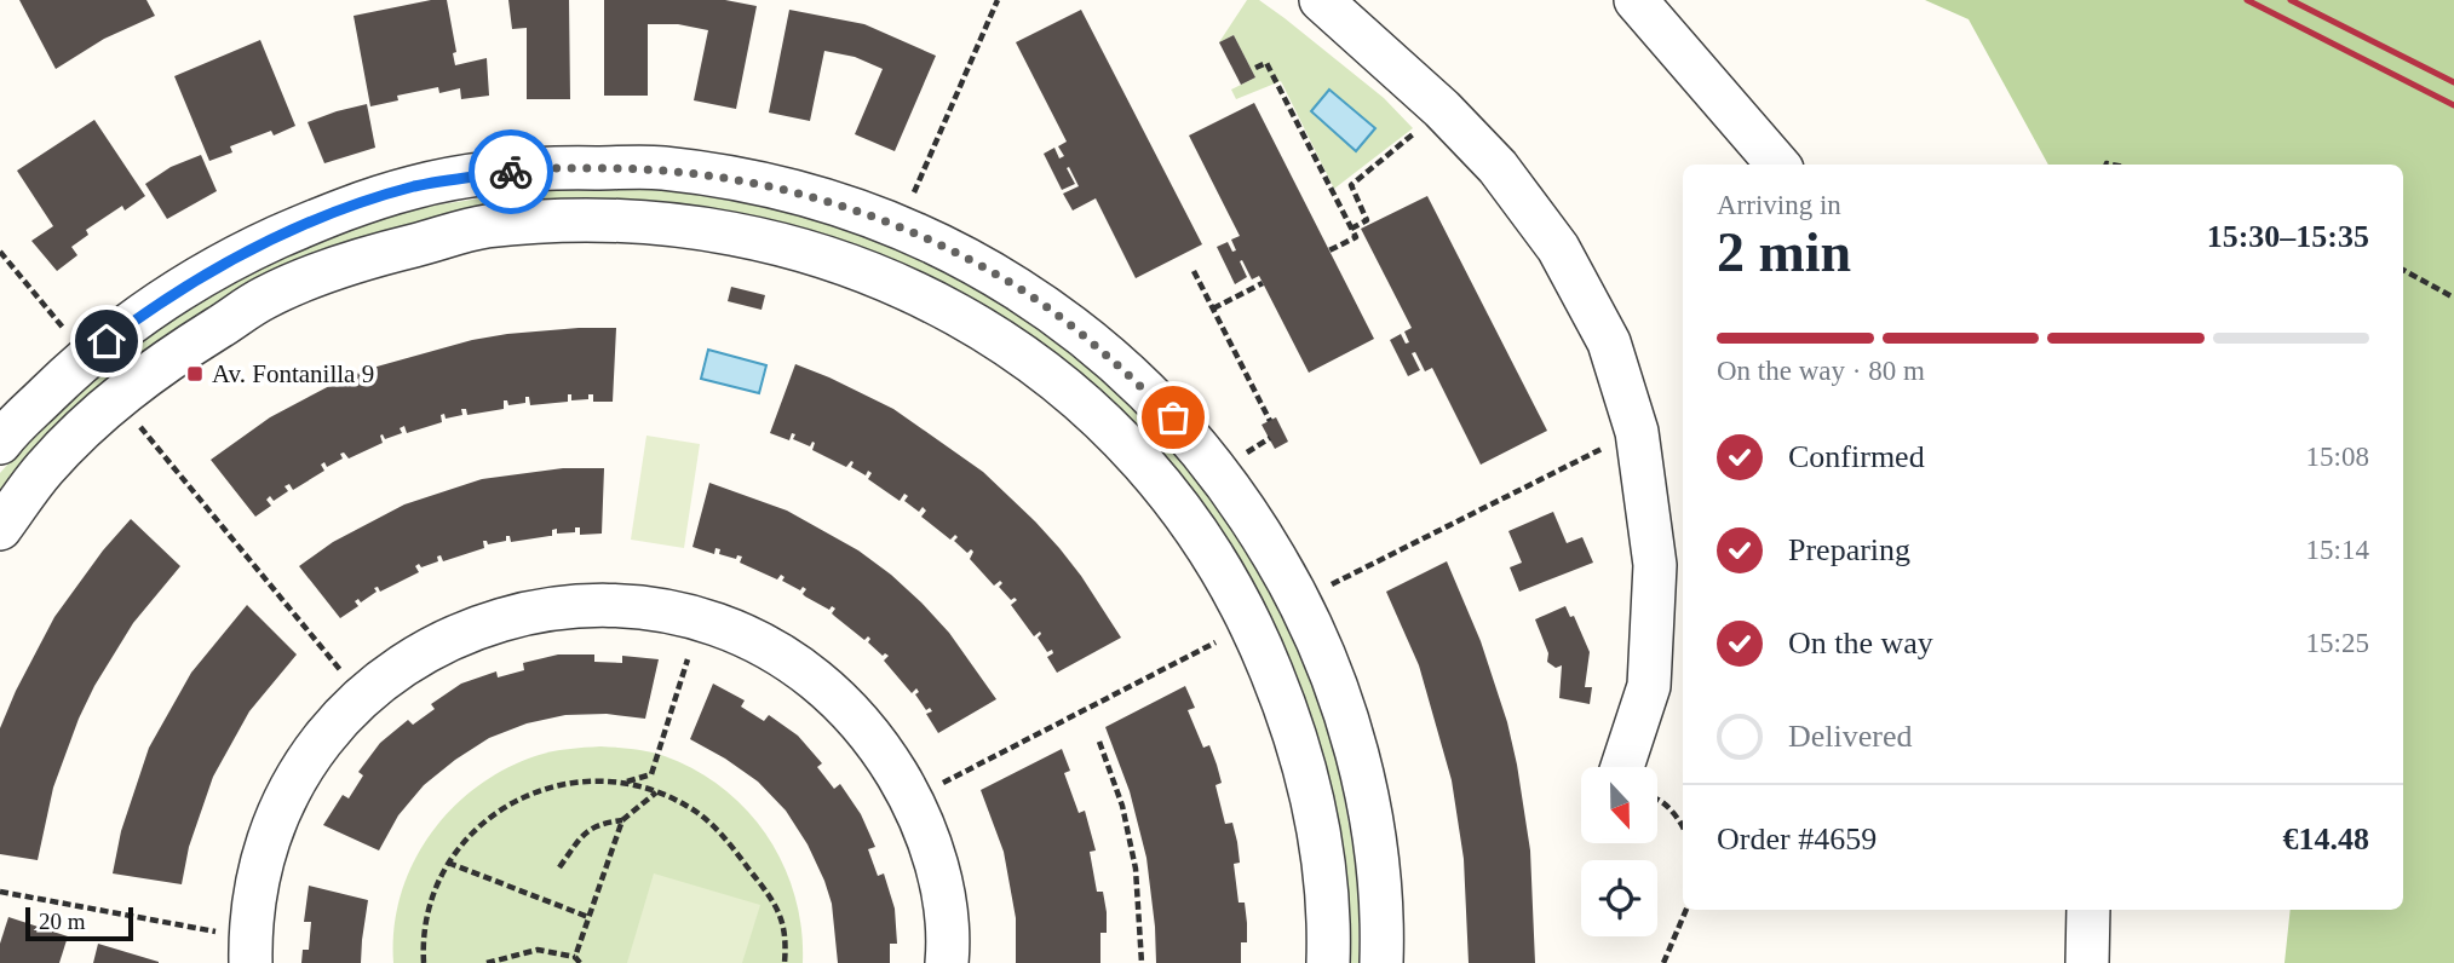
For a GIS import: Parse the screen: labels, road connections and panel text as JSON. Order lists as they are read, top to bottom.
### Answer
{
  "places": {
    "transit": ["Av. Fontanilla 9"]
  },
  "scale_bar": "20 m",
  "north": "bottom",
  "page": {
    "heading": ["2 min", "Arriving in", "15:30–15:35"],
    "panel": ["Order #4659", "€14.48"],
    "bar": "On the way · 80 m",
    "list": [
      ["Confirmed", "15:08"],
      ["Preparing", "15:14"],
      ["On the way", "15:25"],
      "Delivered"
    ],
    "scale": "20 m"
  }
}
